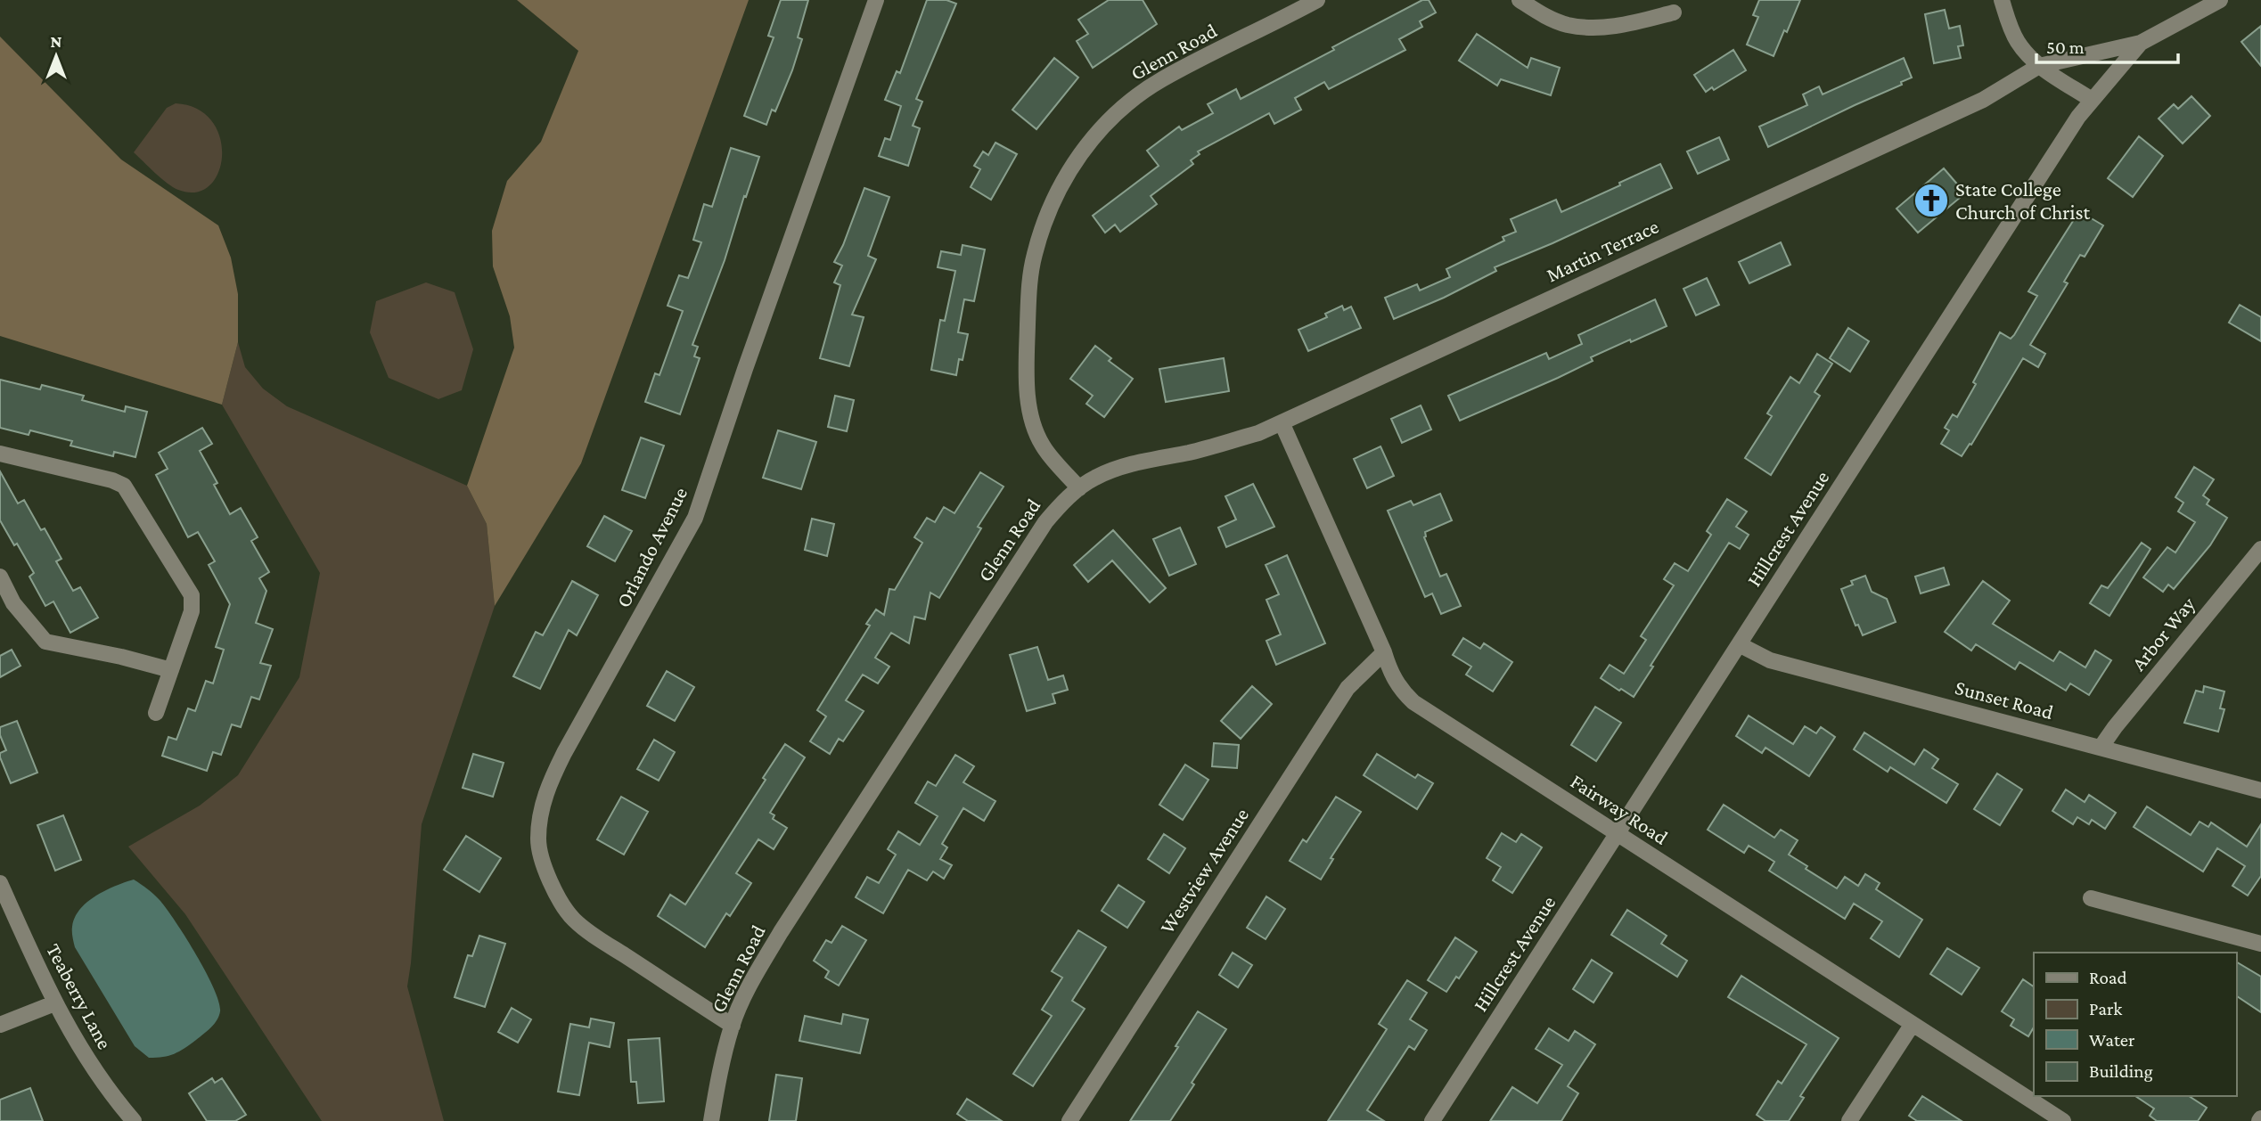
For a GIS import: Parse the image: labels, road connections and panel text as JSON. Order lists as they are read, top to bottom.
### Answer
{
  "streets": {
    "street": [
      "Glenn Road",
      "Martin Terrace",
      "Hillcrest Avenue",
      "Orlando Avenue",
      "Arbor Way",
      "Sunset Road",
      "Fairway Road",
      "Westview Avenue",
      "Teaberry Lane"
    ]
  },
  "crossings": [
    ["Glenn Road", "Martin Terrace"],
    ["Glenn Road", "Orlando Avenue"],
    ["Martin Terrace", "Hillcrest Avenue"],
    ["Martin Terrace", "Fairway Road"],
    ["Hillcrest Avenue", "Sunset Road"],
    ["Hillcrest Avenue", "Fairway Road"],
    ["Arbor Way", "Sunset Road"],
    ["Fairway Road", "Westview Avenue"]
  ],
  "places": {
    "church": ["State College Church of Christ"]
  },
  "legend": [
    "Road",
    "Park",
    "Water",
    "Building"
  ],
  "scale_bar": "50 m",
  "north": "top"
}
